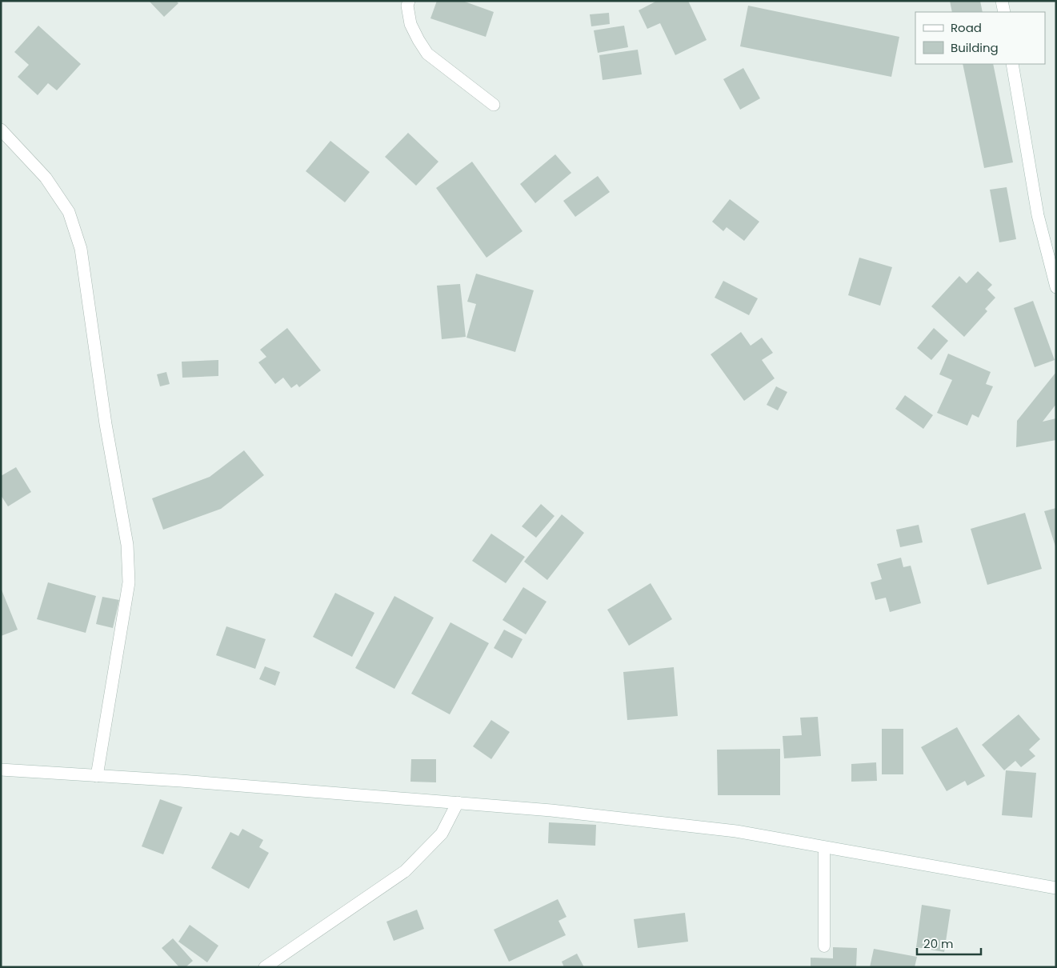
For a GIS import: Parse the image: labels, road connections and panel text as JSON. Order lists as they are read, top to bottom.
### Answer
{
  "legend": ["Road", "Building"],
  "scale_bar": "20 m"
}
